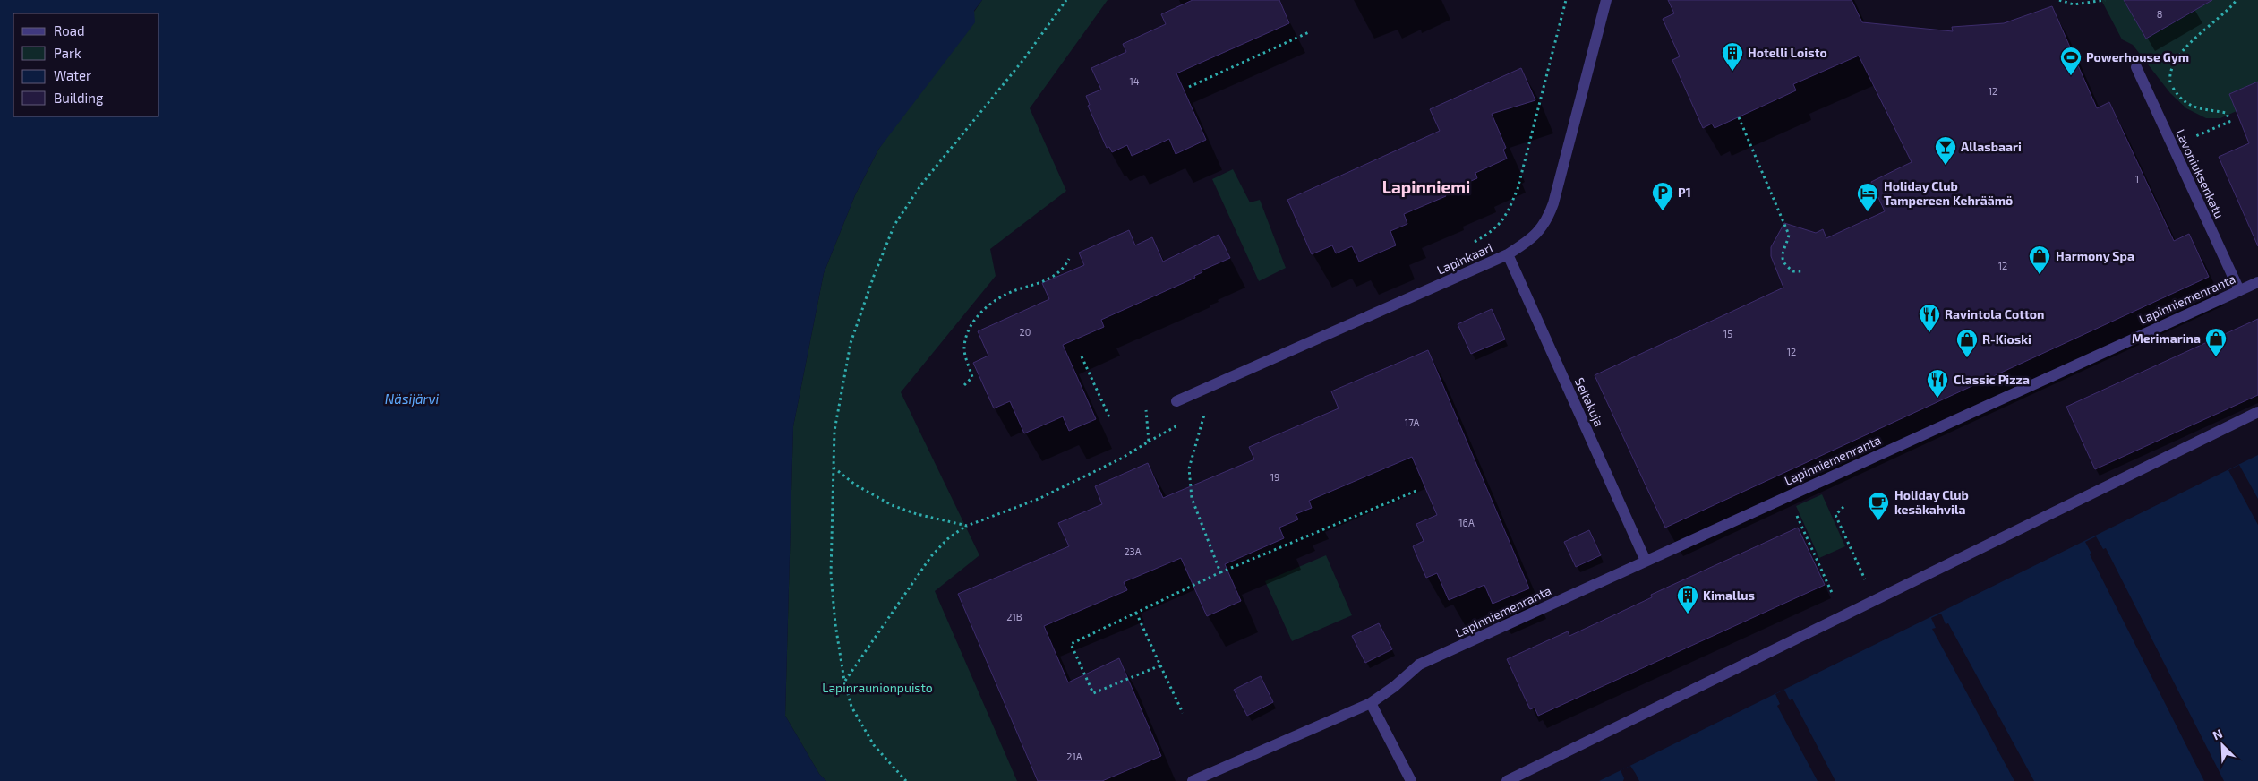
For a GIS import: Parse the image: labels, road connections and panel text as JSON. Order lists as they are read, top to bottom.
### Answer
{
  "streets": {
    "street": [
      "Lavoniuksenkatu",
      "Lapinkaari",
      "Lapinniemenranta",
      "Seitakuja"
    ]
  },
  "crossings": [
    ["Lavoniuksenkatu", "Lapinniemenranta"],
    ["Lapinkaari", "Seitakuja"],
    ["Lapinniemenranta", "Seitakuja"]
  ],
  "districts": ["Lapinniemi"],
  "water": ["Näsijärvi"],
  "parks": ["Lapinraunionpuisto"],
  "places": {
    "building": ["Hotelli Loisto", "Kimallus"],
    "sports": ["Powerhouse Gym"],
    "bar": ["Allasbaari"],
    "parking": ["P1"],
    "hotel": ["Holiday Club Tampereen Kehräämö"],
    "shop": ["Harmony Spa", "Merimarina", "R-Kioski"],
    "restaurant": ["Ravintola Cotton", "Classic Pizza"],
    "cafe": ["Holiday Club kesäkahvila"]
  },
  "house_numbers": [
    "8",
    "14",
    "12",
    "1",
    "12",
    "20",
    "15",
    "12",
    "17A",
    "19",
    "16A",
    "23A",
    "21B",
    "21A"
  ],
  "legend": [
    "Road",
    "Park",
    "Water",
    "Building"
  ],
  "north": "top left"
}
